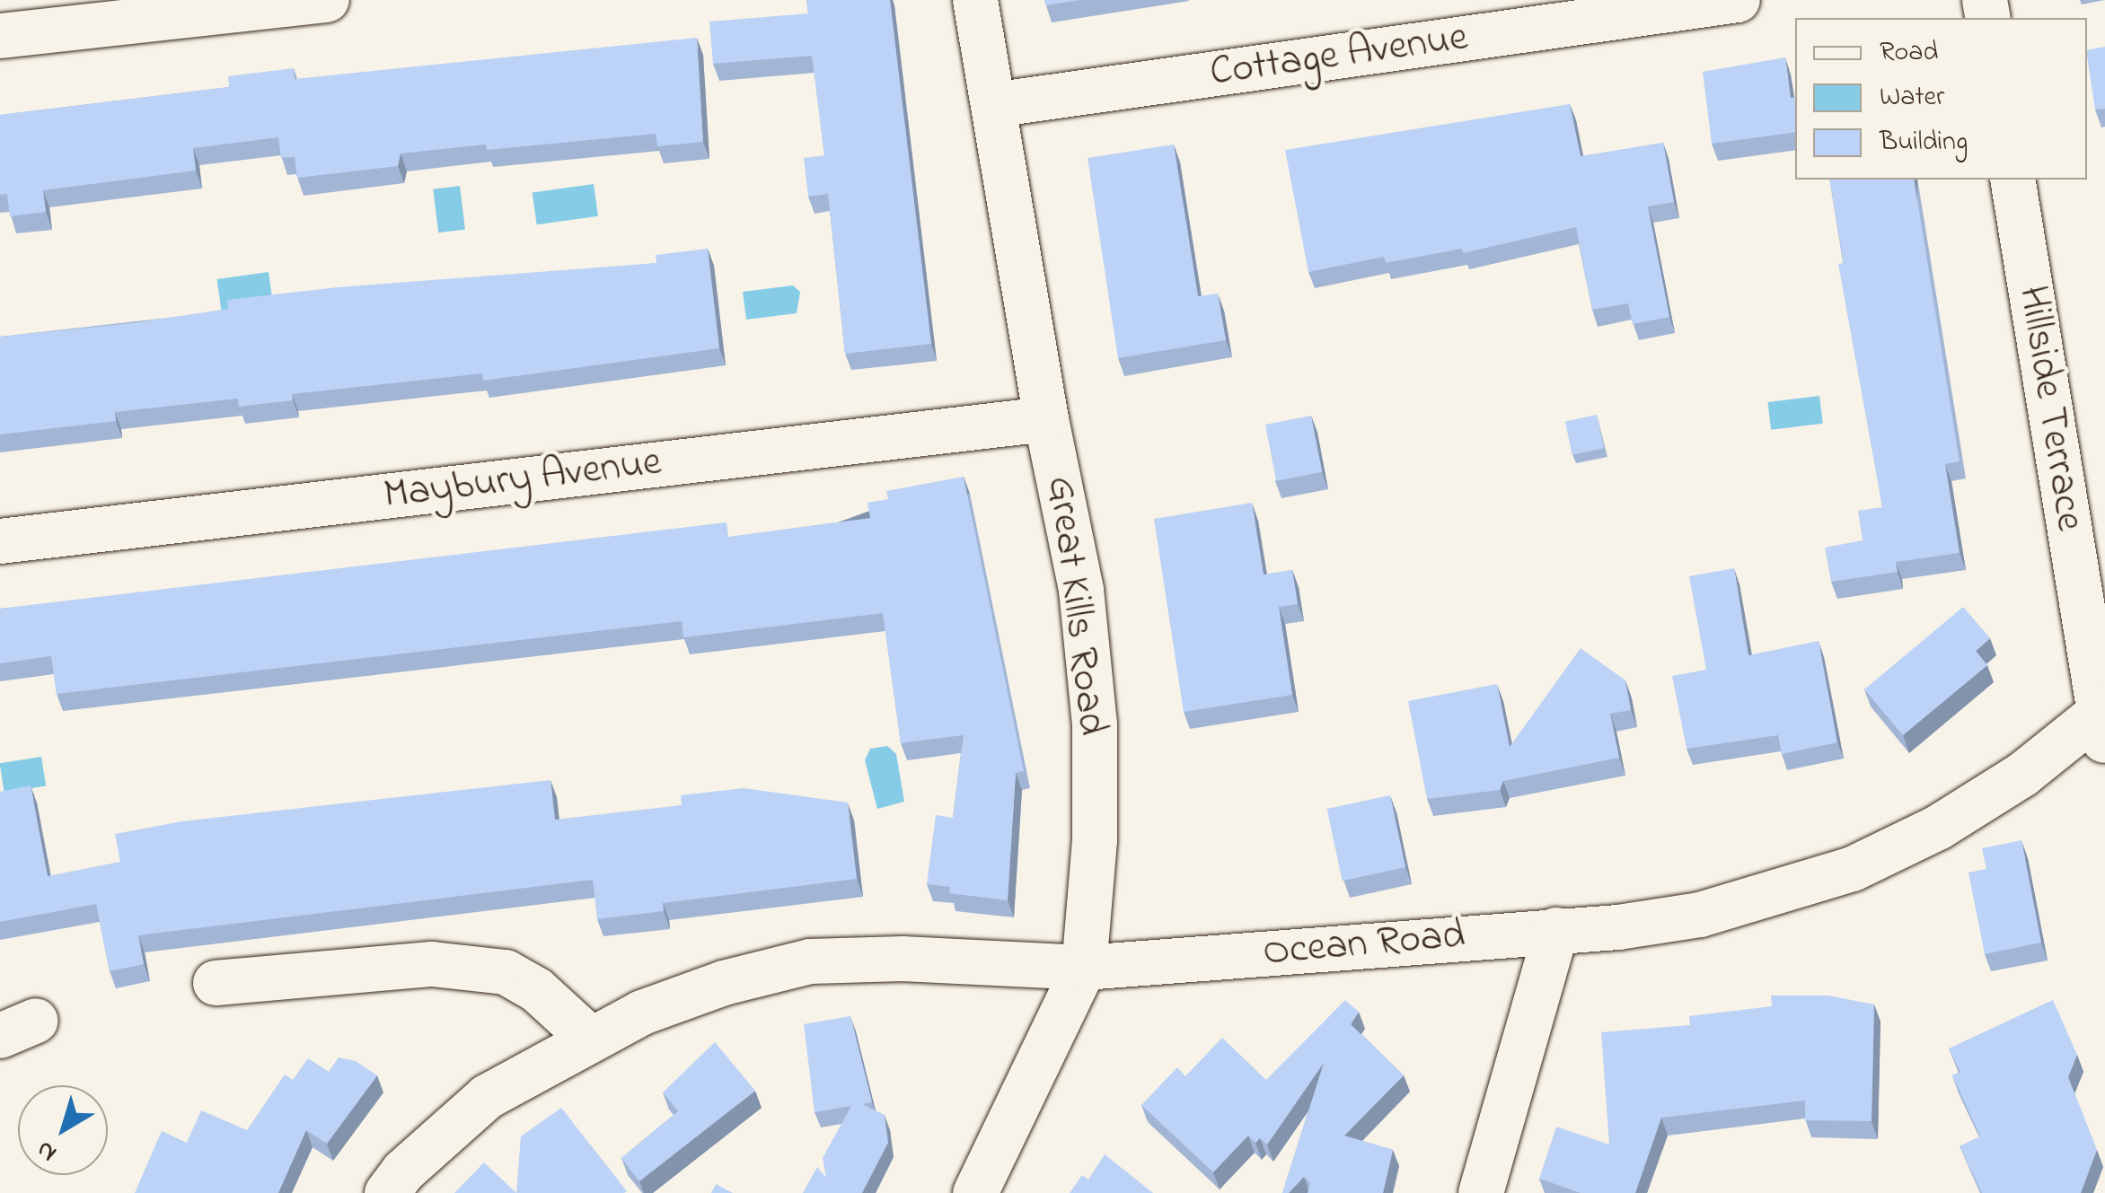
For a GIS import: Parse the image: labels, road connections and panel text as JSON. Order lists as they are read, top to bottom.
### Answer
{
  "streets": {
    "street": [
      "Cottage Avenue",
      "Hillside Terrace",
      "Maybury Avenue",
      "Great Kills Road",
      "Ocean Road"
    ]
  },
  "crossings": [
    ["Cottage Avenue", "Great Kills Road"],
    ["Hillside Terrace", "Ocean Road"],
    ["Maybury Avenue", "Great Kills Road"],
    ["Great Kills Road", "Ocean Road"]
  ],
  "legend": ["Road", "Water", "Building"],
  "north": "bottom left"
}
